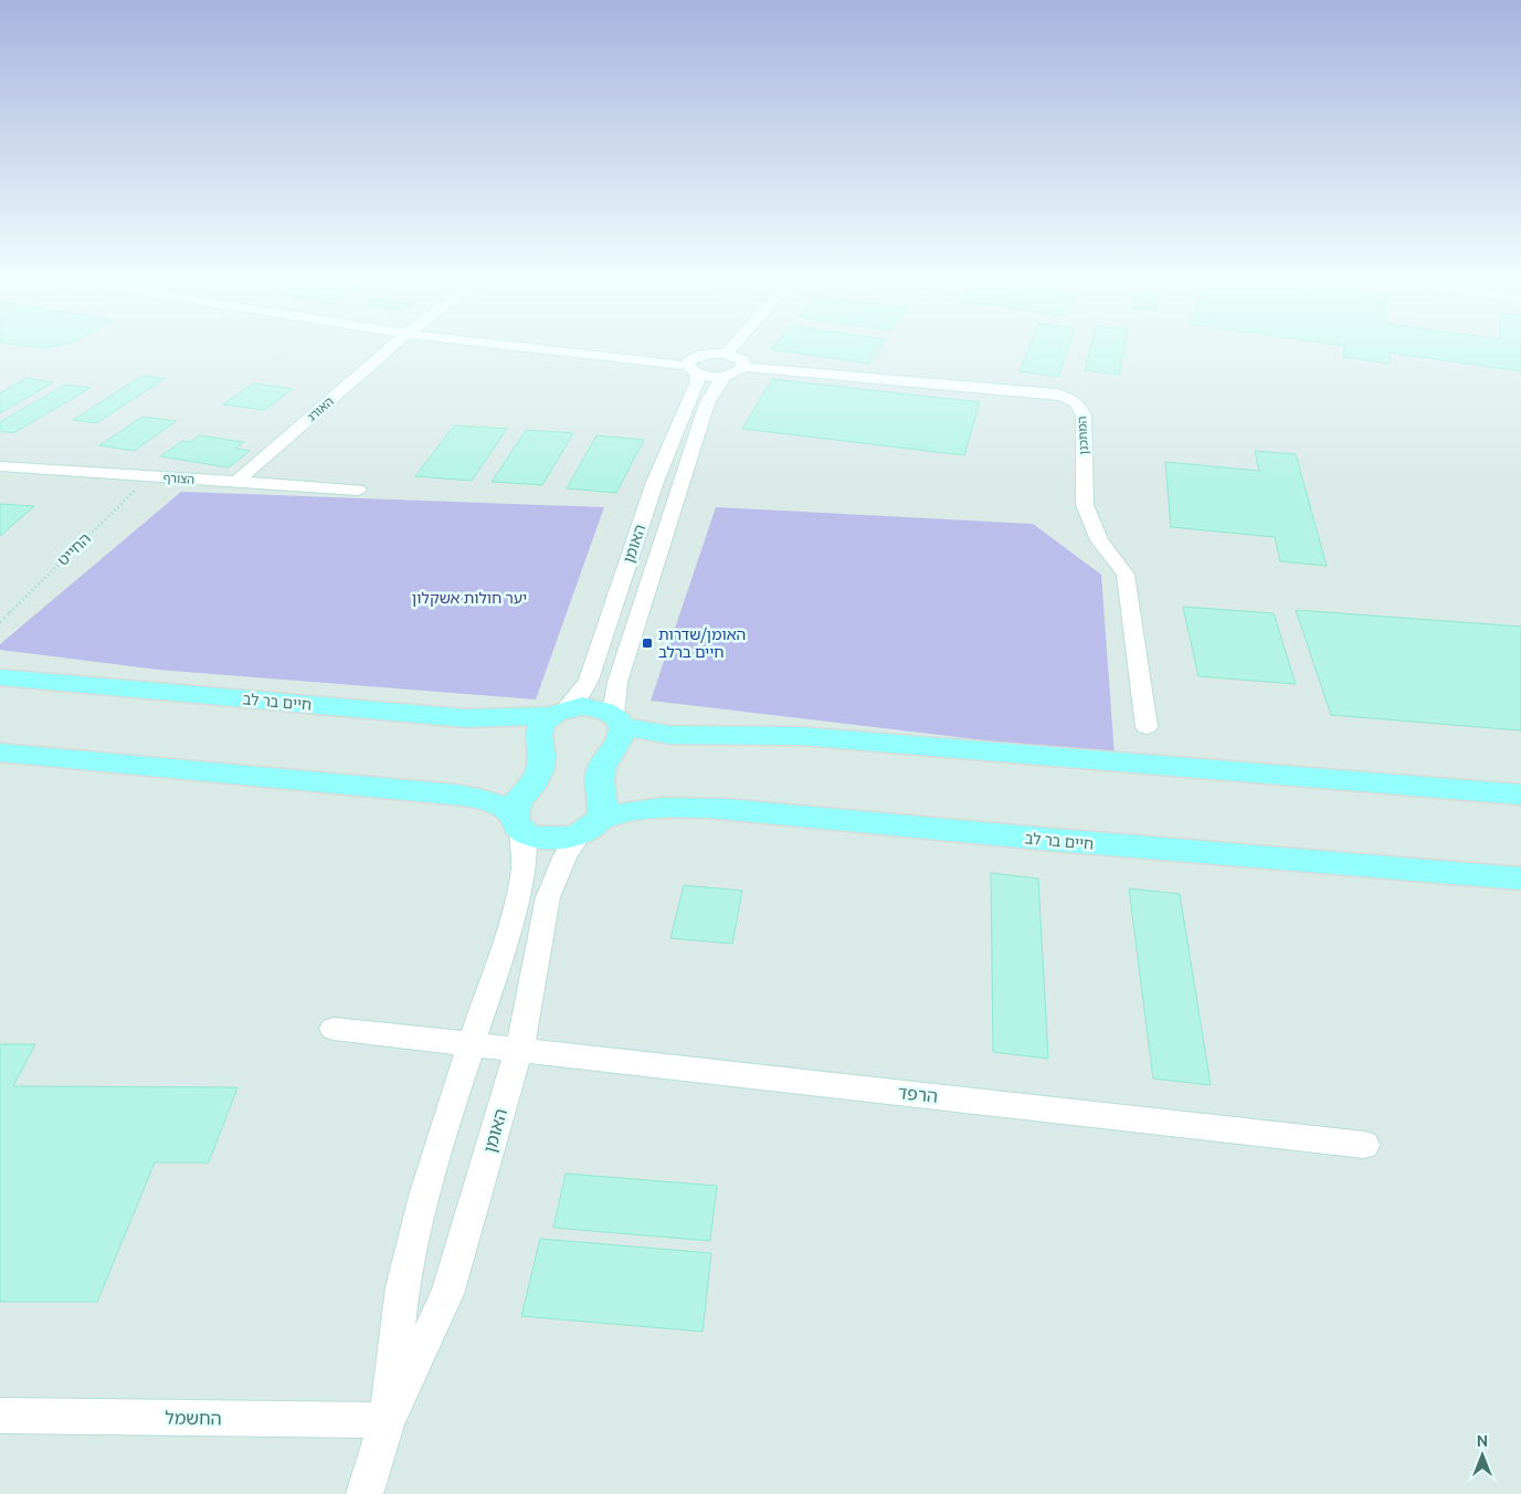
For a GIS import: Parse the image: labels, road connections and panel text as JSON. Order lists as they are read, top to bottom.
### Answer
{
  "streets": {
    "main road": ["חיים בר לב"],
    "street": [
      "האורג",
      "המתכנן",
      "הצורף",
      "האומן",
      "הרפד",
      "החשמל"
    ],
    "path": ["החייט"]
  },
  "crossings": [
    ["האורג", "הצורף"],
    ["הצורף", "החייט"],
    ["האומן", "חיים בר לב"],
    ["האומן", "הרפד"],
    ["האומן", "החשמל"]
  ],
  "parks": ["יער חולות אשקלון"],
  "places": {
    "transit": ["האומן/שדרות חיים ברלב"]
  },
  "north": "top"
}
